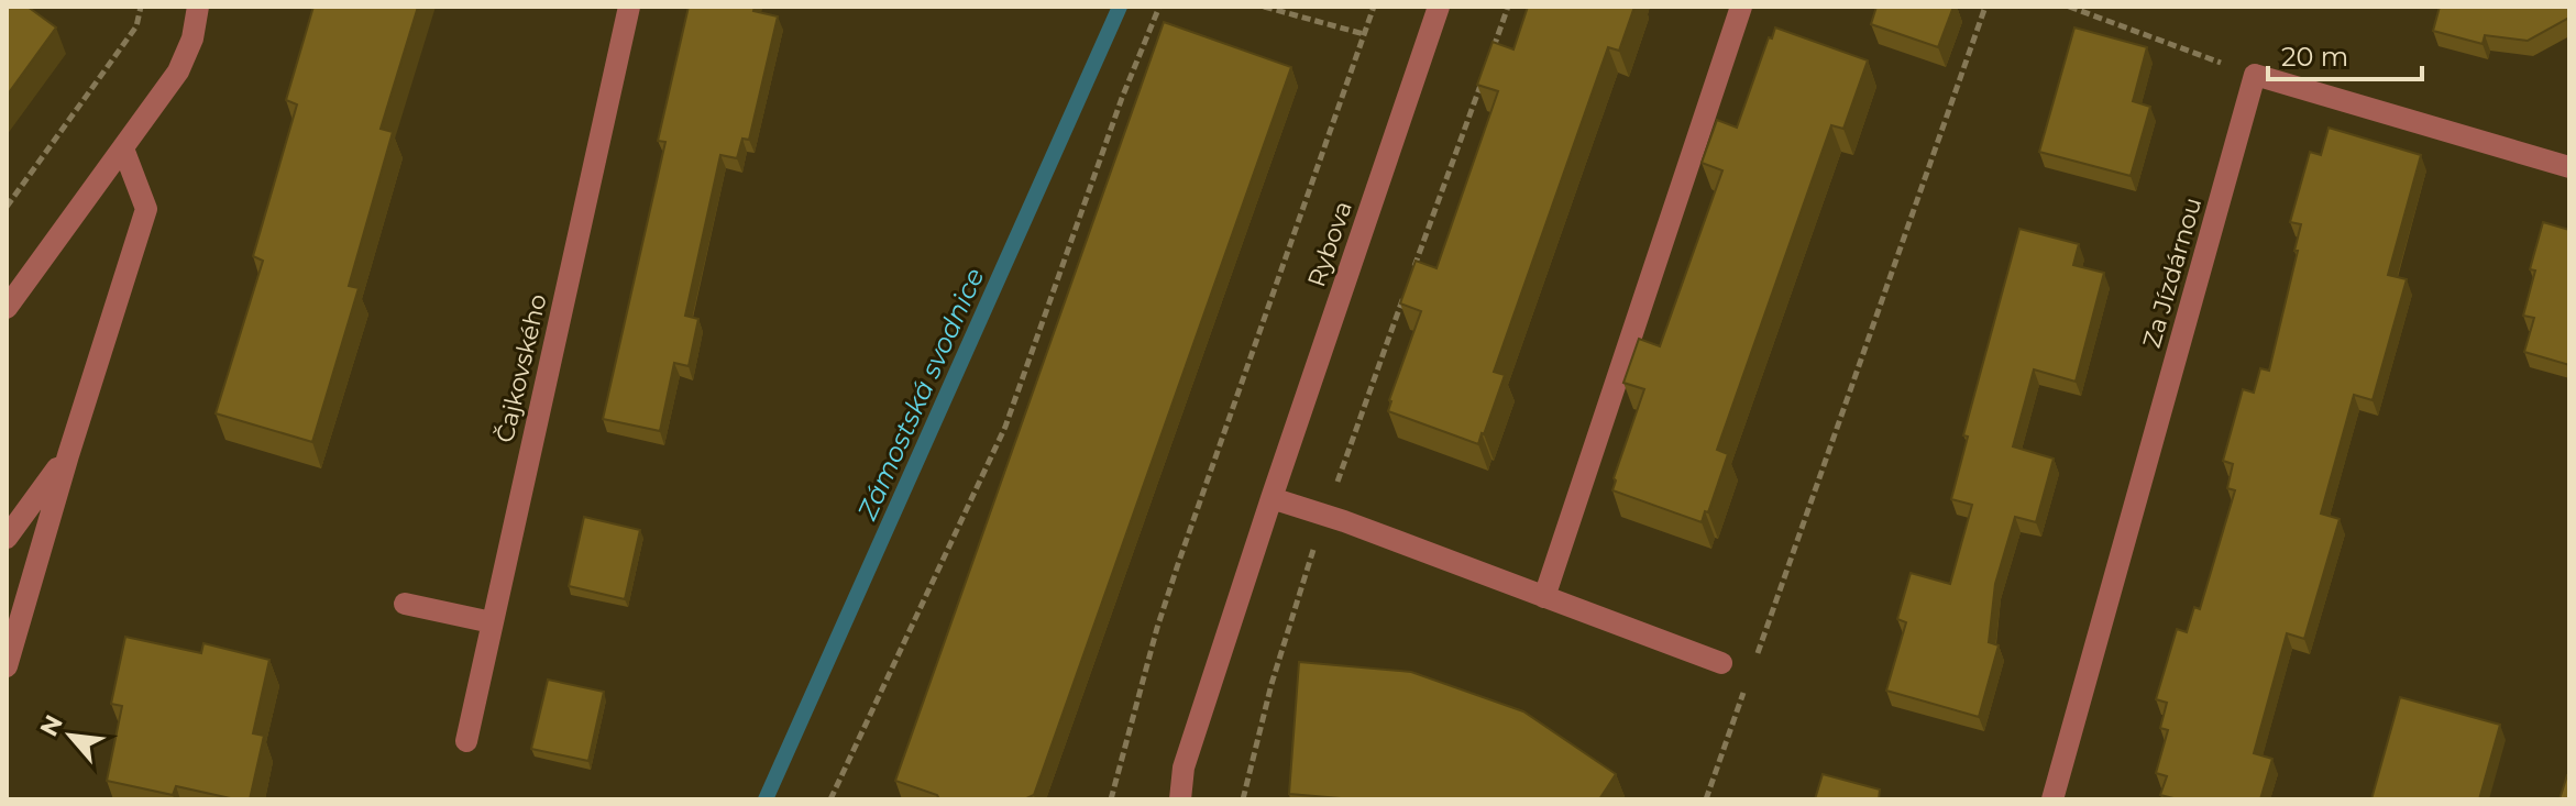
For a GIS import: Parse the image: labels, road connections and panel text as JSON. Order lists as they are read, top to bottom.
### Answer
{
  "streets": {
    "street": ["Rybova", "Za Jízdárnou", "Čajkovského"]
  },
  "water": ["Zámostská svodnice"],
  "scale_bar": "20 m",
  "north": "top left"
}
